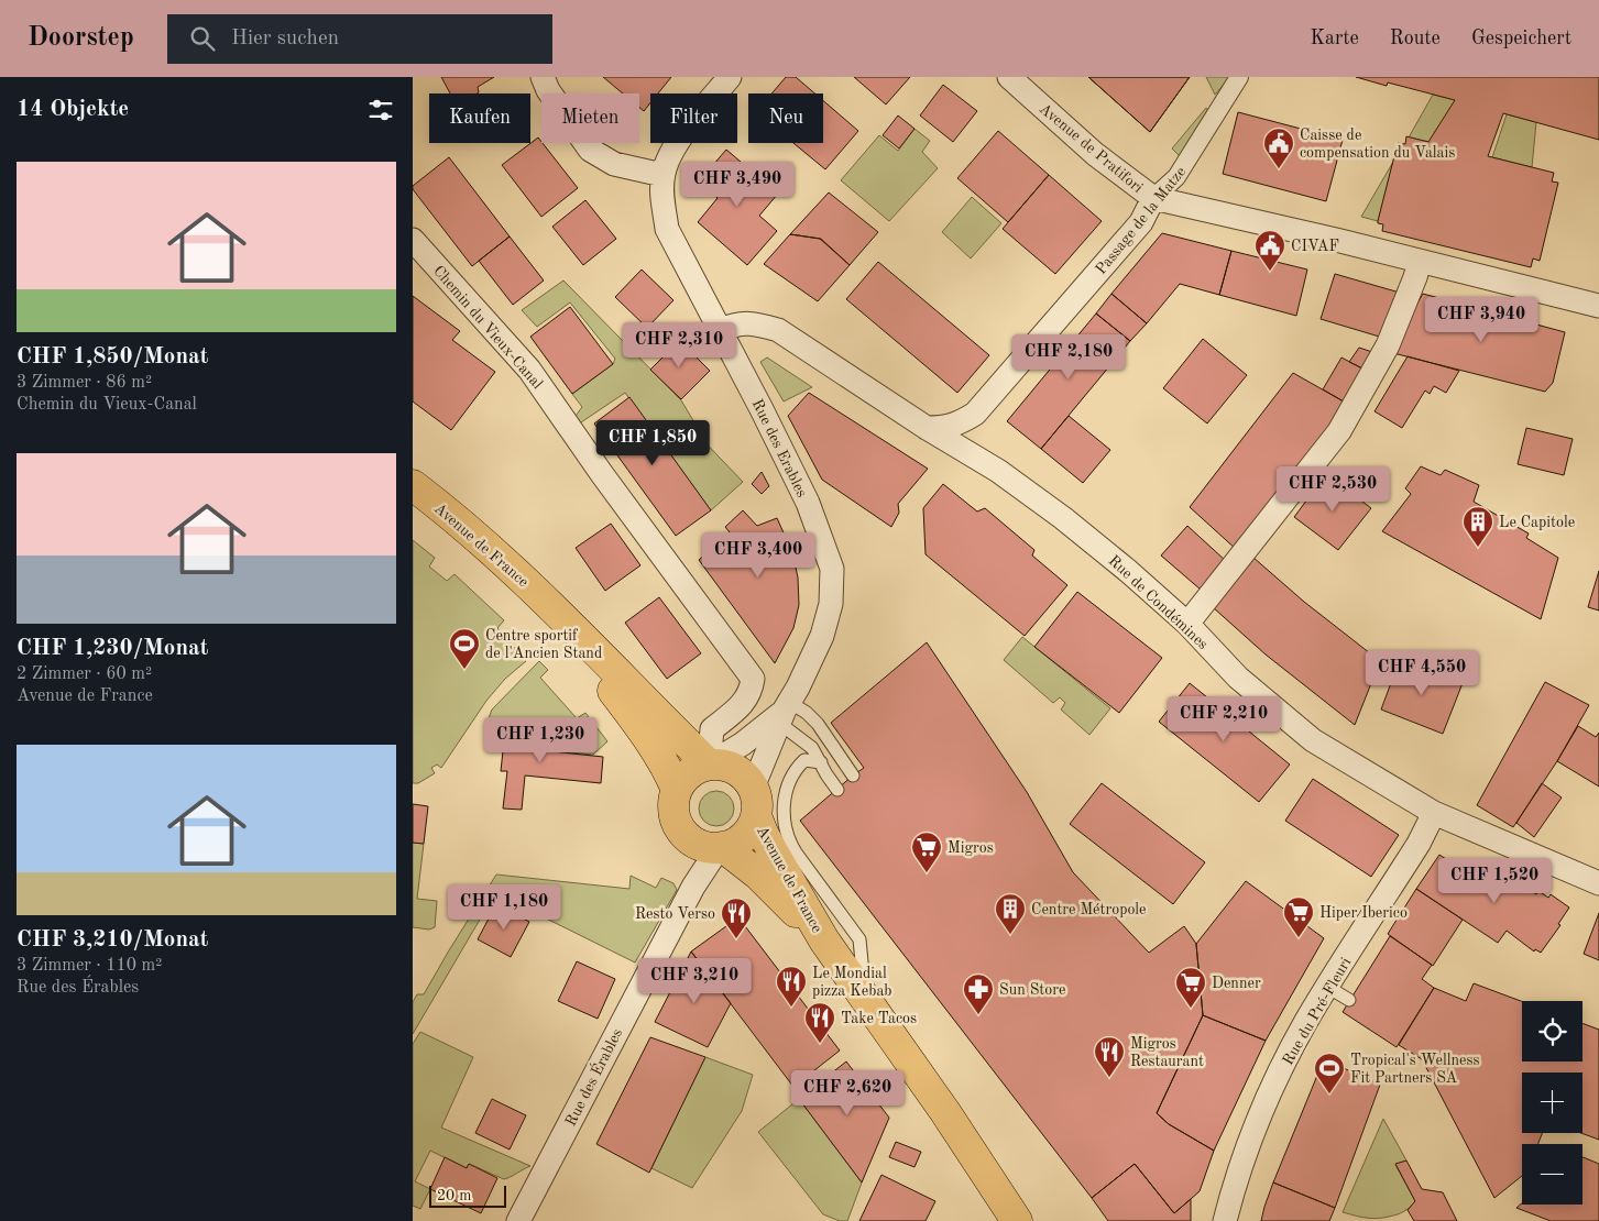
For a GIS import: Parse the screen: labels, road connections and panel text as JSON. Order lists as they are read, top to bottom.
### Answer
{
  "streets": {
    "main road": ["Avenue de France"],
    "street": [
      "Avenue de Pratifori",
      "Passage de la Matze",
      "Chemin du Vieux-Canal",
      "Rue des Erables",
      "Rue de Condémines",
      "Rue du Pré-Fleuri",
      "Rue des Érables"
    ]
  },
  "crossings": [
    ["Avenue de Pratifori", "Passage de la Matze"],
    ["Passage de la Matze", "Rue de Condémines"],
    ["Chemin du Vieux-Canal", "Avenue de France"],
    ["Chemin du Vieux-Canal", "Rue des Érables"],
    ["Rue des Erables", "Rue de Condémines"],
    ["Avenue de France", "Rue des Érables"],
    ["Rue de Condémines", "Rue du Pré-Fleuri"]
  ],
  "places": {
    "public building": ["Caisse de compensation du Valais", "CIVAF"],
    "building": ["Le Capitole", "Centre Métropole"],
    "sports": ["Centre sportif de l'Ancien Stand", "Tropical's Wellness Fit Partners SA"],
    "supermarket": ["Migros", "Hiper Iberico", "Denner"],
    "restaurant": [
      "Resto Verso",
      "Le Mondial pizza Kebab",
      "Take Tacos",
      "Migros Restaurant"
    ],
    "pharmacy": ["Sun Store"]
  },
  "scale_bar": "20 m",
  "page": {
    "header": "Doorstep",
    "search": "Hier suchen",
    "nav": ["Karte", "Route", "Gespeichert"],
    "heading": "14 Objekte",
    "chip": [
      "Kaufen",
      "Mieten",
      "Filter",
      "Neu"
    ],
    "list": [
      {
        "name": "CHF 1,850/Monat",
        "note": "3 Zimmer · 86 m² · Chemin du Vieux-Canal"
      },
      {
        "name": "CHF 1,230/Monat",
        "note": "2 Zimmer · 60 m² · Avenue de France"
      },
      {
        "name": "CHF 3,210/Monat",
        "note": "3 Zimmer · 110 m² · Rue des Érables"
      }
    ],
    "price": [
      "CHF 3,490",
      "CHF 3,940",
      "CHF 2,310",
      "CHF 2,180",
      "CHF 1,850",
      "CHF 2,530",
      "CHF 3,400",
      "CHF 4,550",
      "CHF 2,210",
      "CHF 1,230",
      "CHF 1,520",
      "CHF 1,180",
      "CHF 3,210",
      "CHF 2,620"
    ],
    "map_buttons": ["+", "−"],
    "scale": "20 m"
  }
}
